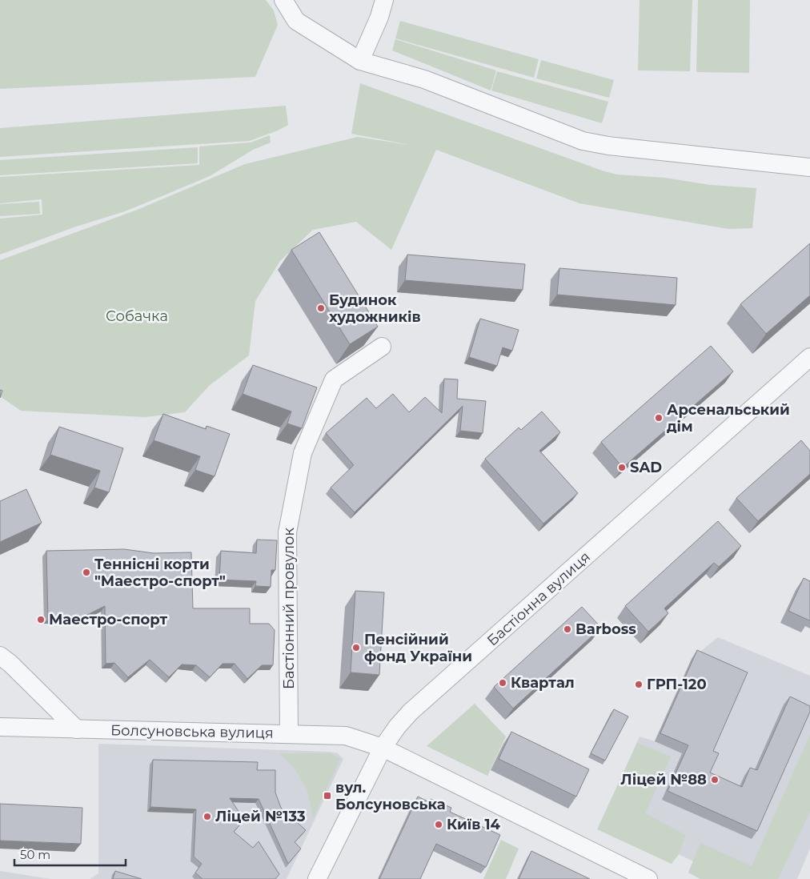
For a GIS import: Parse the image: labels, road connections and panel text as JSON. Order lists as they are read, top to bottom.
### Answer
{
  "streets": {
    "street": ["Бастіонна вулиця", "Бастіонний провулок", "Болсуновська вулиця"]
  },
  "crossings": [
    ["Бастіонна вулиця", "Болсуновська вулиця"],
    ["Бастіонний провулок", "Болсуновська вулиця"]
  ],
  "parks": ["Собачка"],
  "places": {
    "other": [
      "Будинок художників",
      "Арсенальський дім",
      "SAD",
      "Теннісні корти \"Маестро-спорт\"",
      "Маестро-спорт",
      "Barboss",
      "Пенсійний фонд України",
      "Квартал",
      "ГРП-120",
      "Ліцей №88",
      "Ліцей №133",
      "Київ 14"
    ],
    "transit": ["вул. Болсуновська"]
  },
  "scale_bar": "50 m"
}
